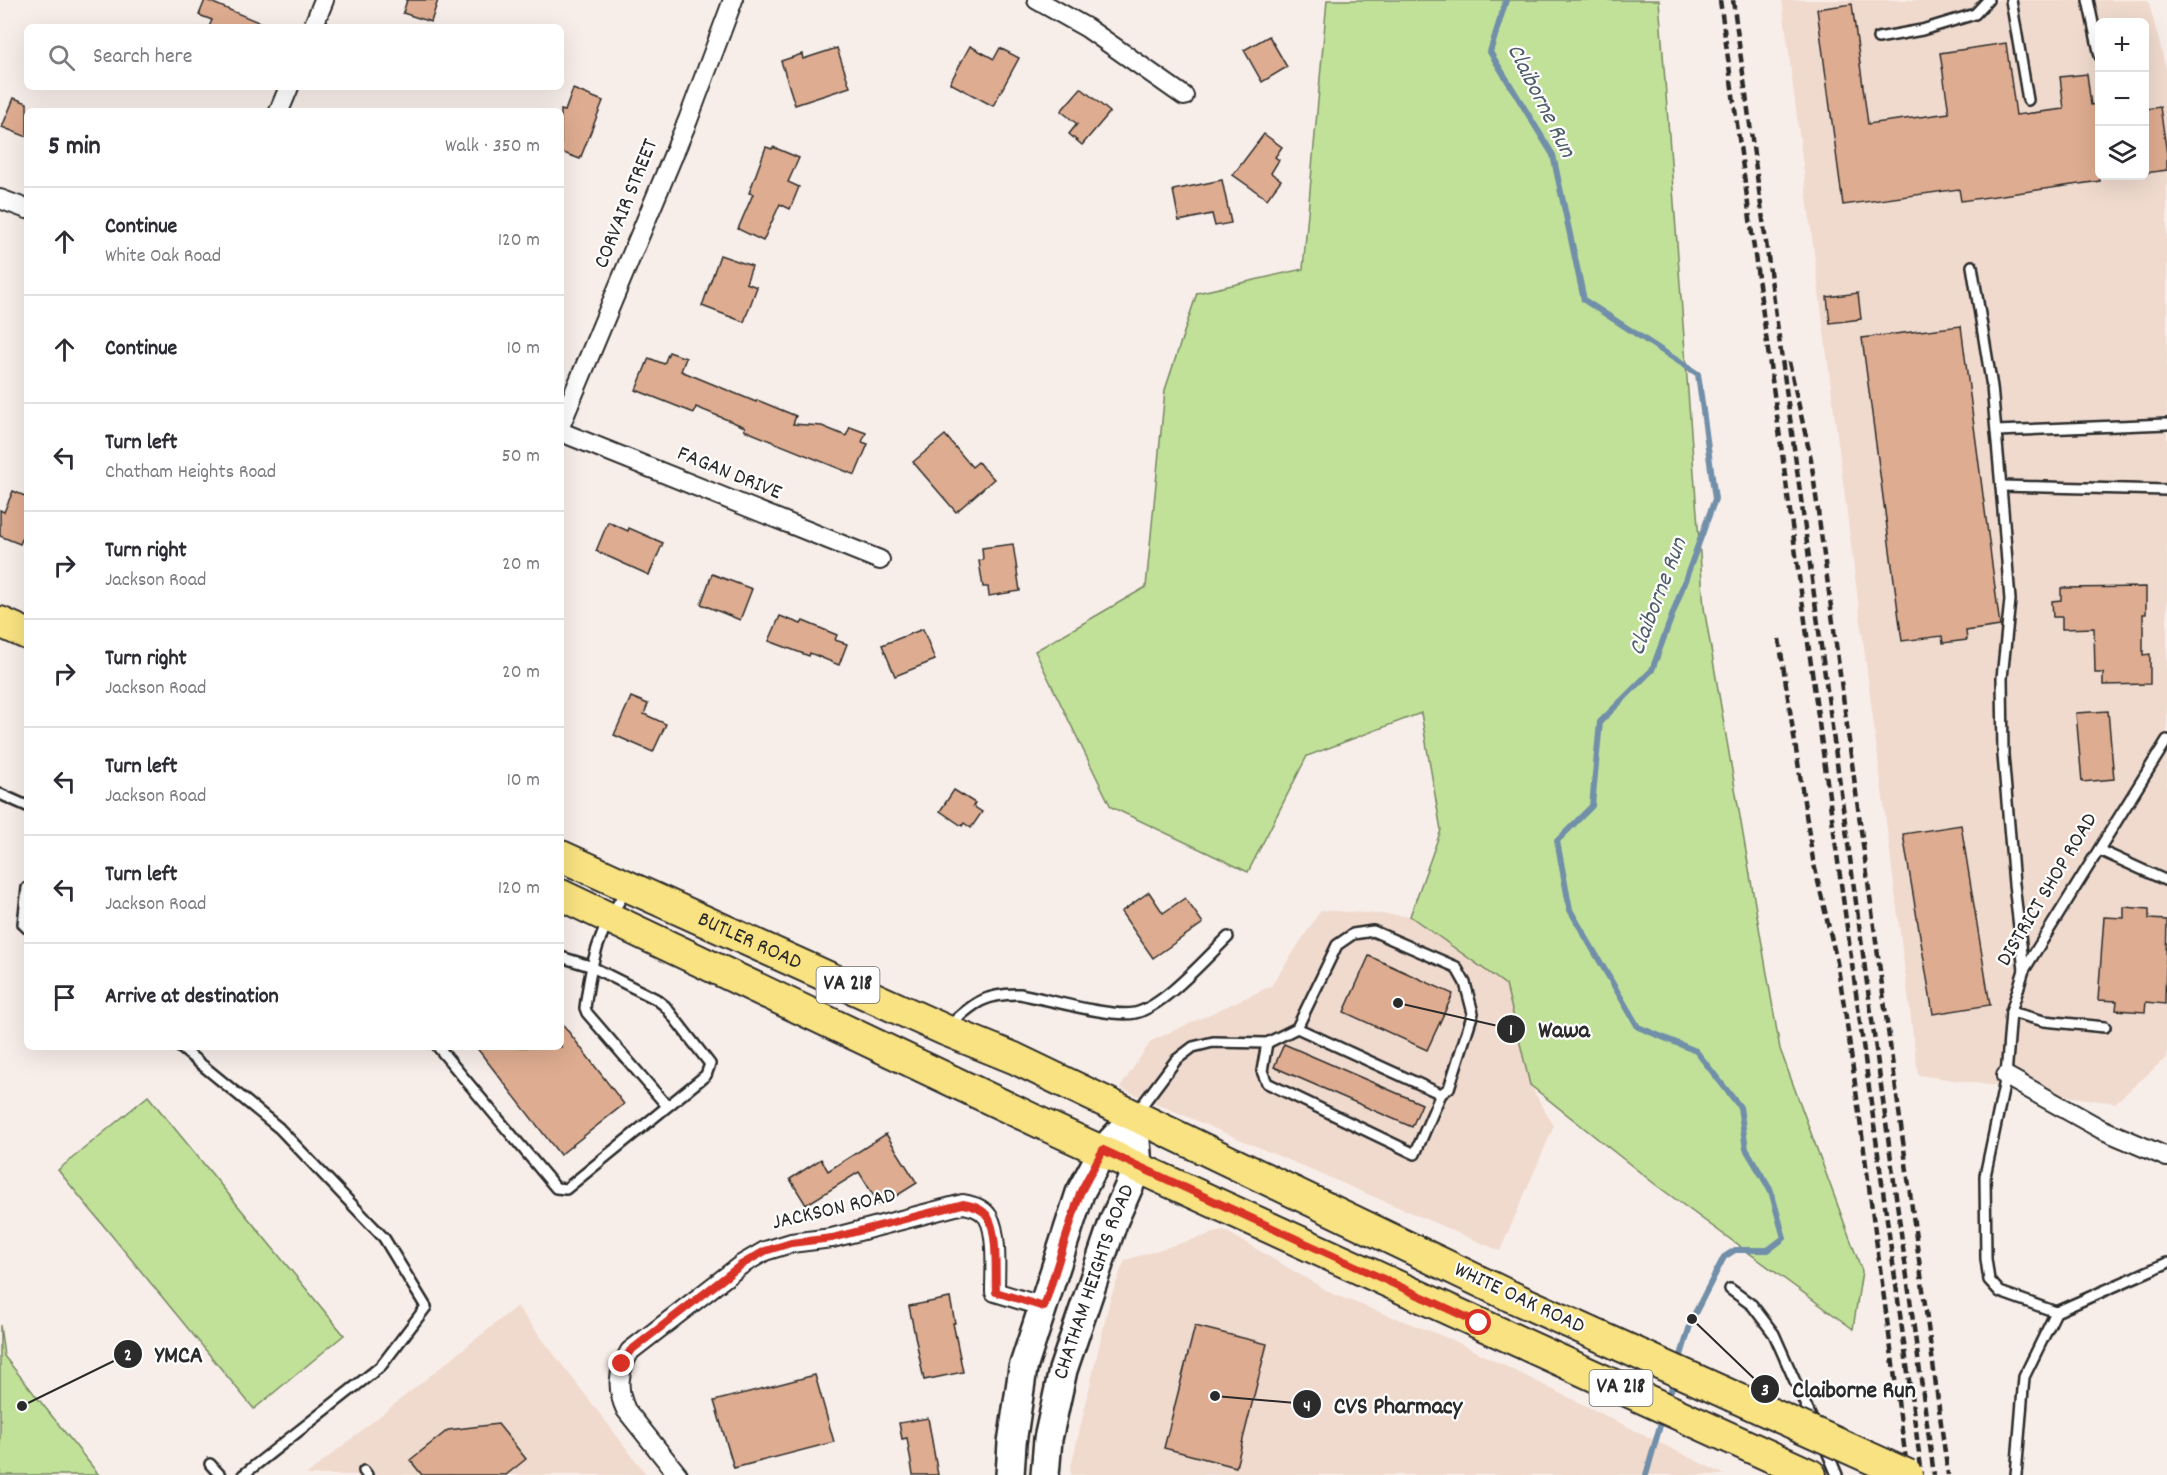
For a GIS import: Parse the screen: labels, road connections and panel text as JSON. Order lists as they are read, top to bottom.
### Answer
{
  "streets": {
    "main road": [
      "BUTLER ROAD",
      "VA 218",
      "CHATHAM HEIGHTS ROAD",
      "WHITE OAK ROAD"
    ],
    "street": ["CORVAIR STREET", "FAGAN DRIVE", "JACKSON ROAD"],
    "lane": ["DISTRICT SHOP ROAD"]
  },
  "crossings": [
    ["BUTLER ROAD", "VA 218"],
    ["BUTLER ROAD", "CHATHAM HEIGHTS ROAD"],
    ["BUTLER ROAD", "WHITE OAK ROAD"],
    ["VA 218", "CHATHAM HEIGHTS ROAD"],
    ["VA 218", "WHITE OAK ROAD"],
    ["JACKSON ROAD", "CHATHAM HEIGHTS ROAD"],
    ["CHATHAM HEIGHTS ROAD", "WHITE OAK ROAD"]
  ],
  "water": ["Claiborne Run"],
  "places": [
    "Wawa",
    "Claiborne Run",
    "CVS Pharmacy",
    "YMCA"
  ],
  "page": {
    "map_buttons": ["+", "−"],
    "search": "Search here",
    "heading": ["5 min", "Walk · 350 m"],
    "list": [
      ["Continue", "White Oak Road", "120 m"],
      ["Continue", "10 m"],
      ["Turn left", "Chatham Heights Road", "50 m"],
      ["Turn right", "Jackson Road", "20 m"],
      ["Turn right", "Jackson Road", "20 m"],
      ["Turn left", "Jackson Road", "10 m"],
      ["Turn left", "Jackson Road", "120 m"],
      "Arrive at destination"
    ]
  }
}
